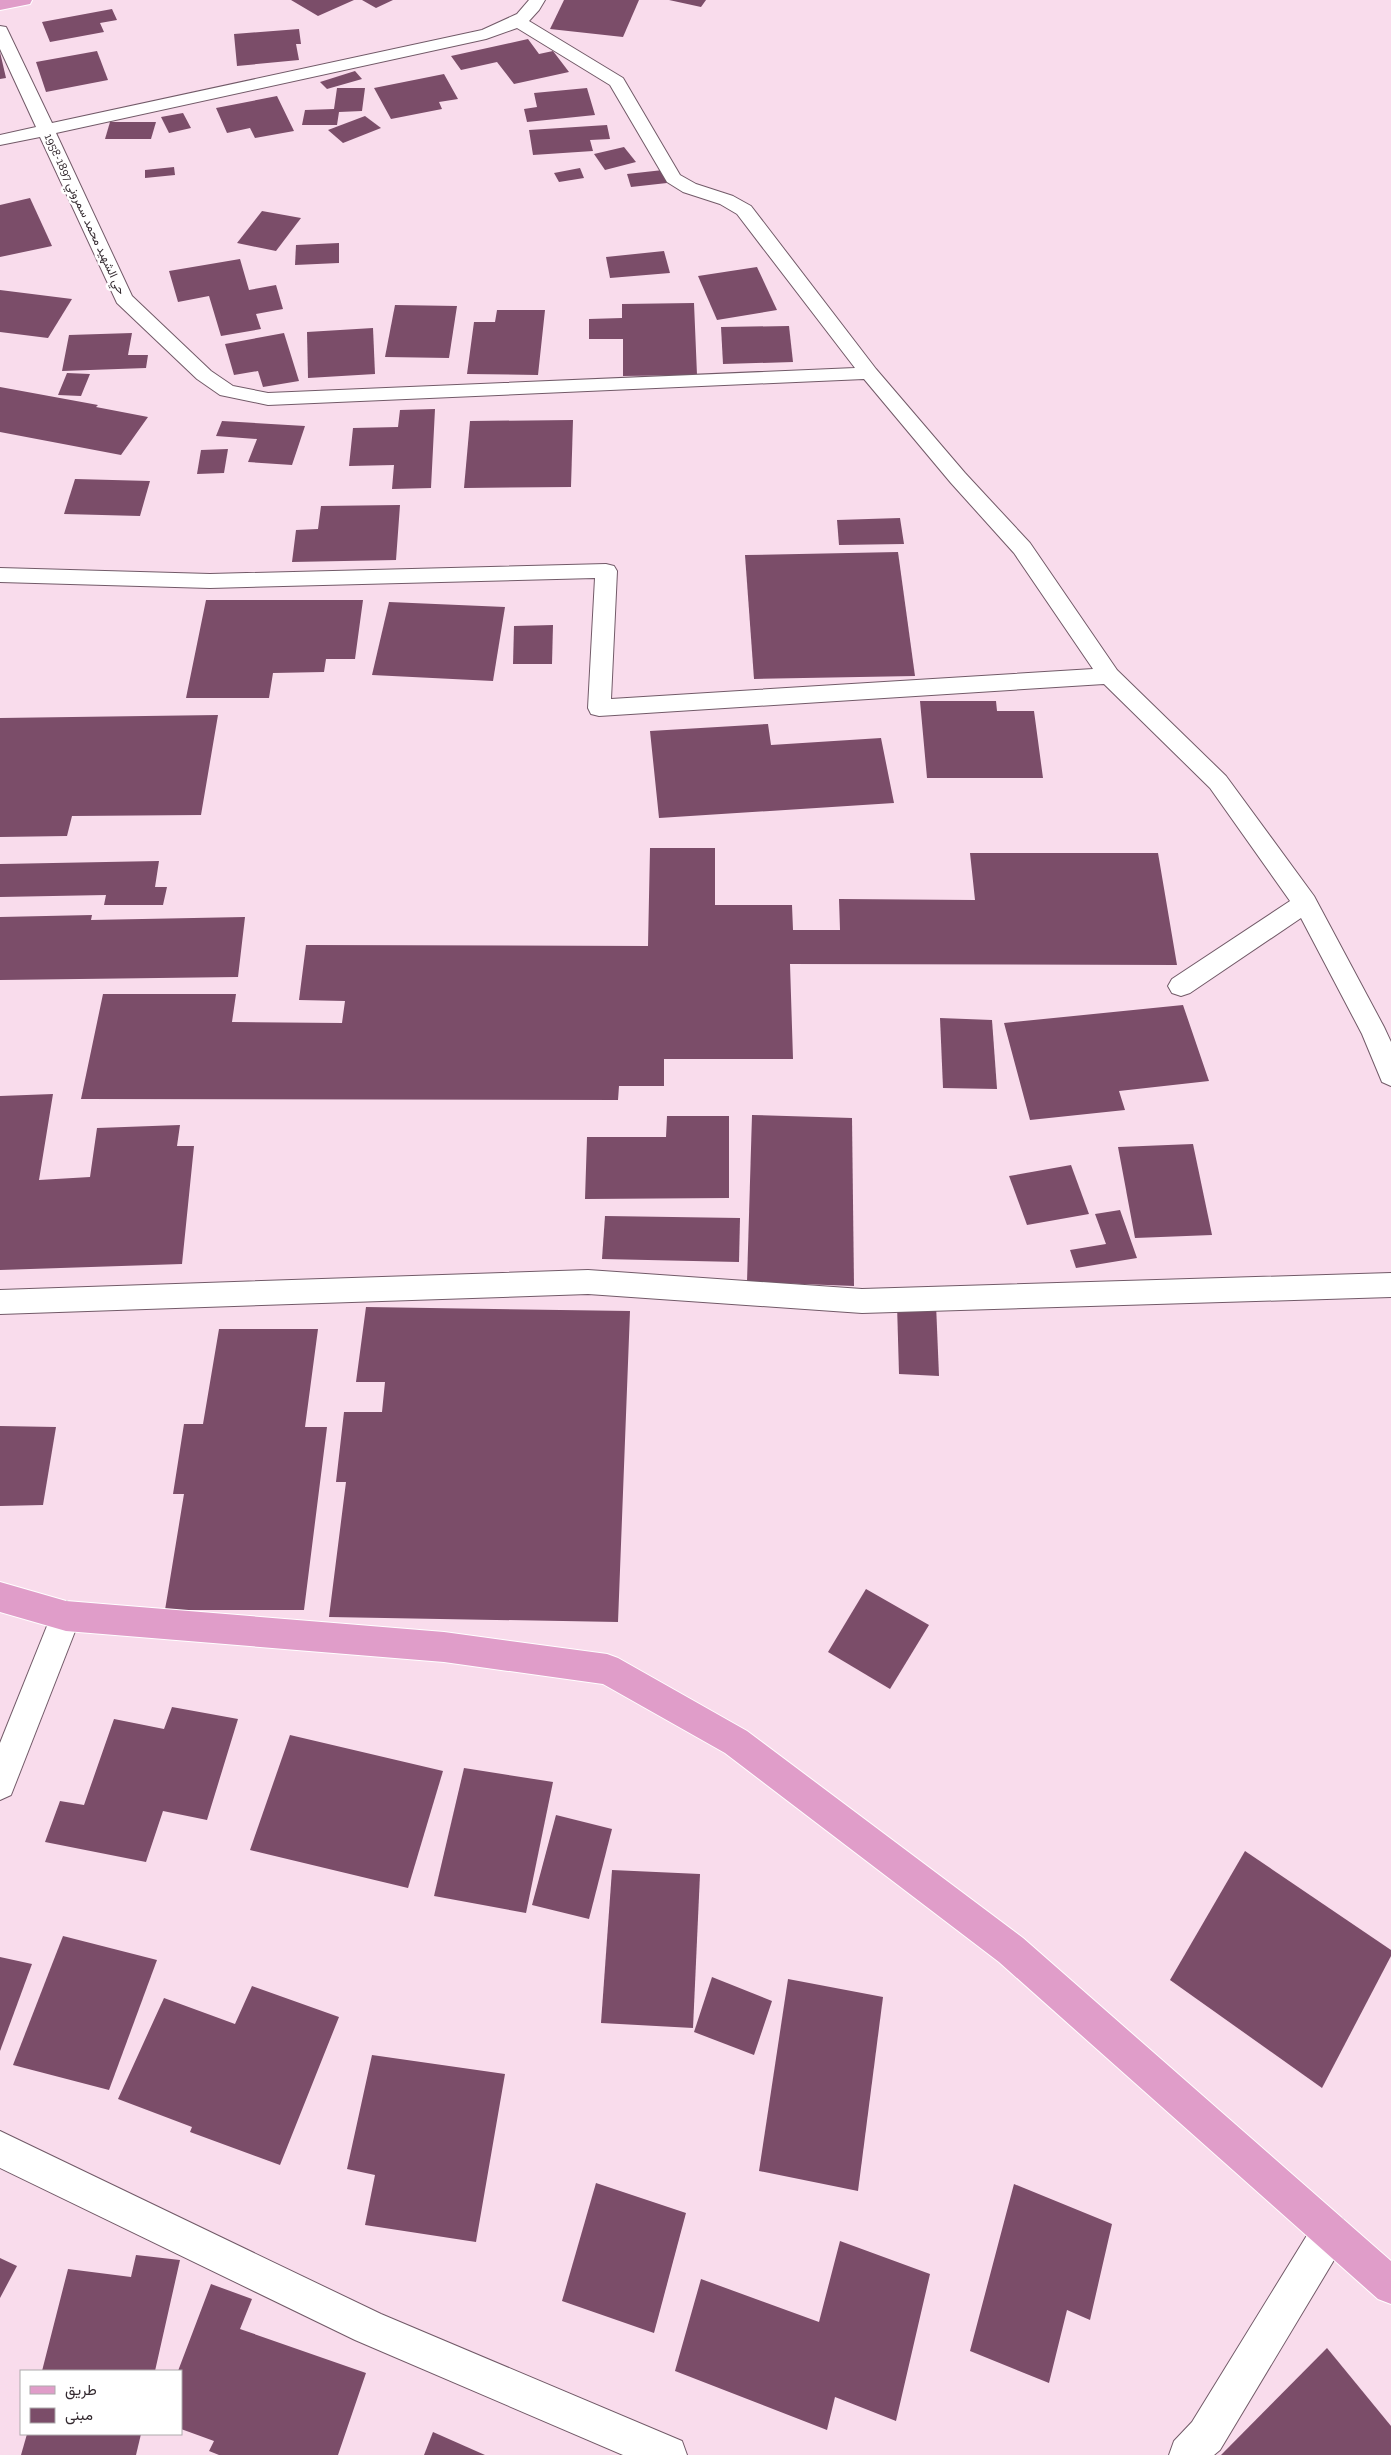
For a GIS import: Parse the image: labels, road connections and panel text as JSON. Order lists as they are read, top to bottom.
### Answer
{
  "streets": {
    "street": ["حي الشهيد محمد سمروني 1897-1958"]
  },
  "legend": ["طريق", "مبنى"]
}
